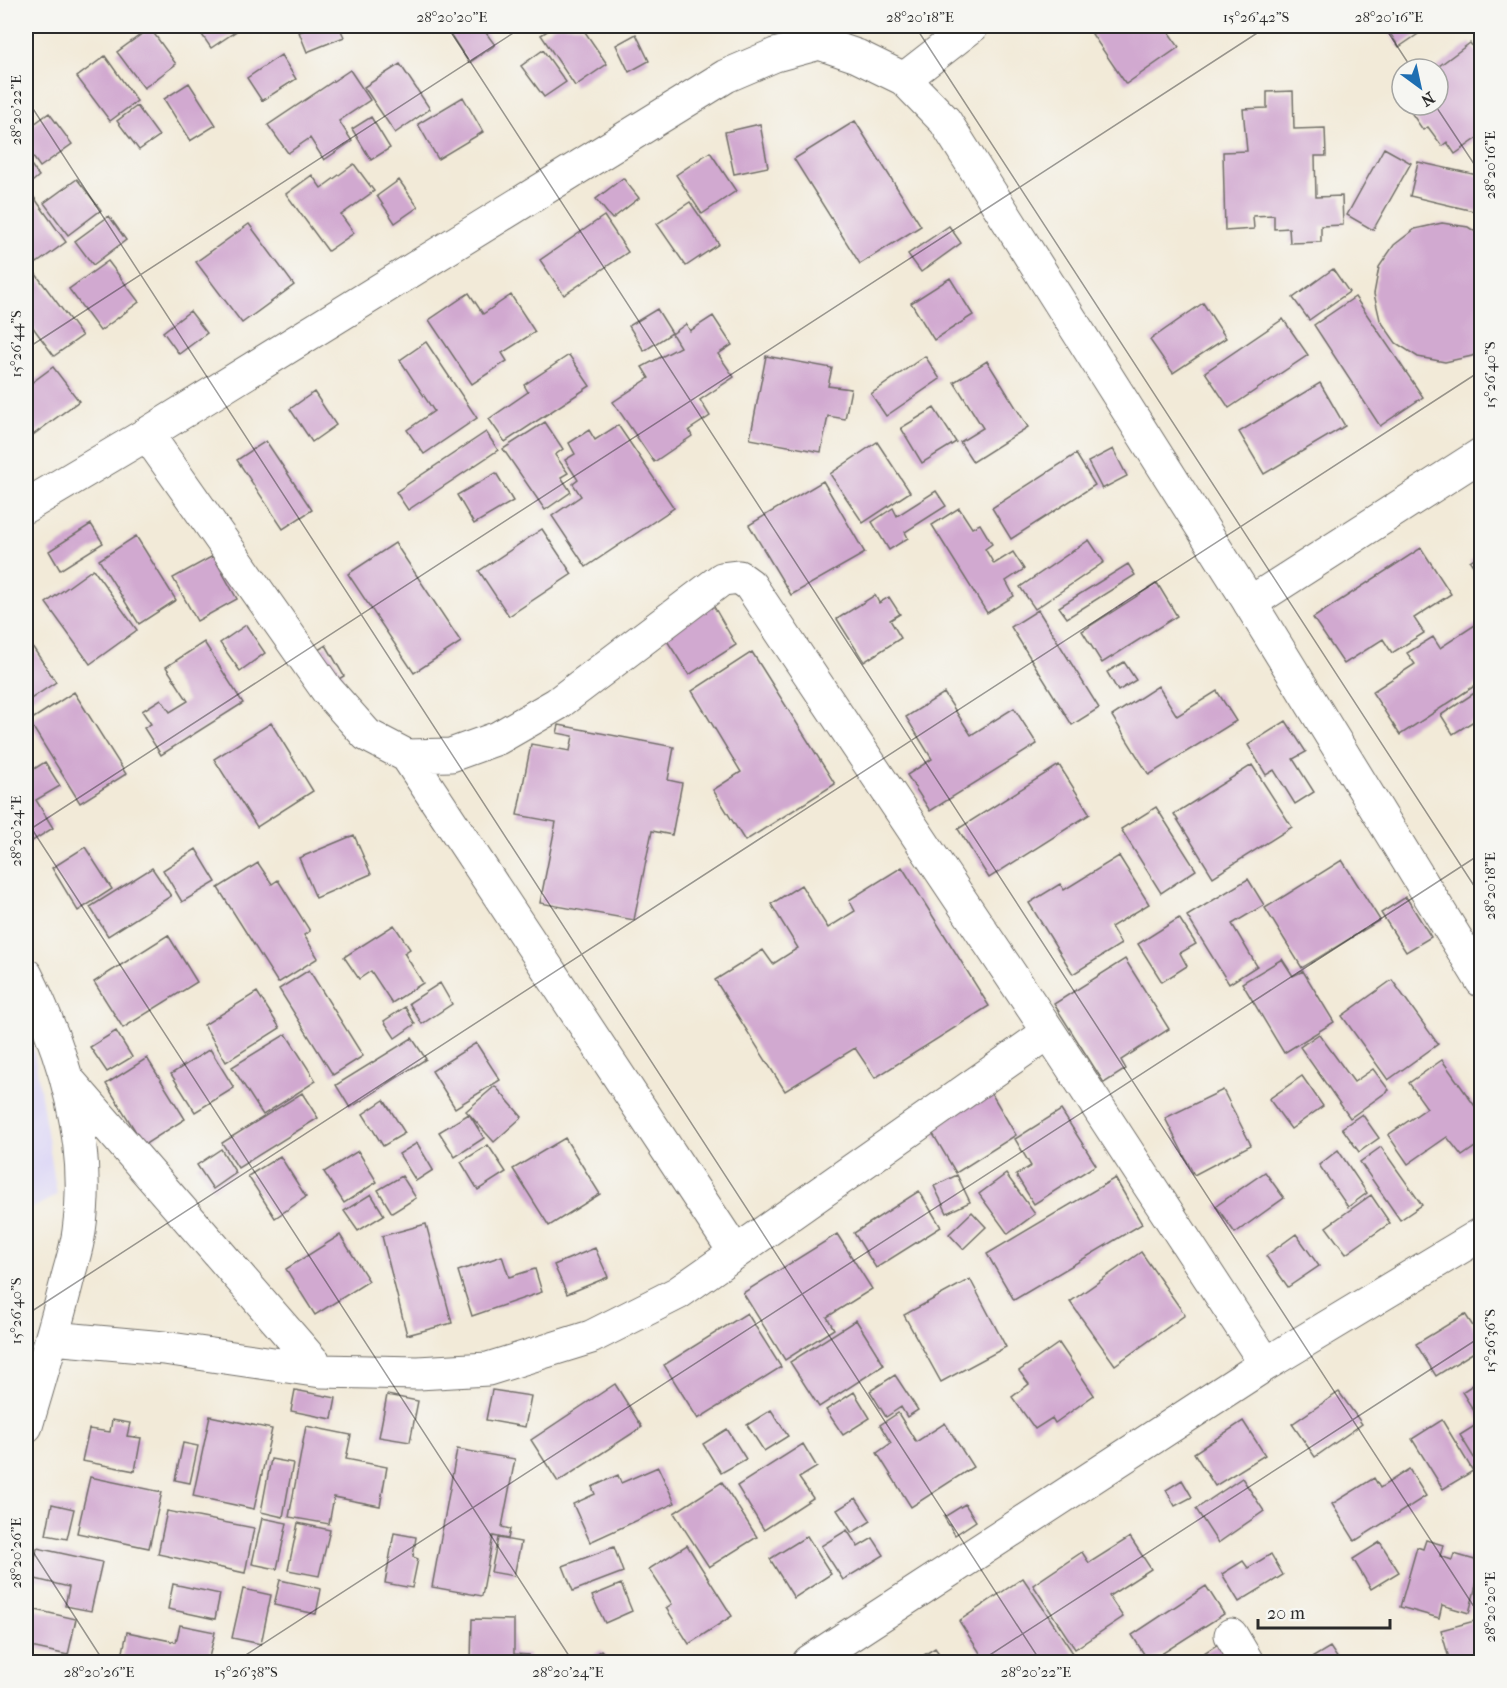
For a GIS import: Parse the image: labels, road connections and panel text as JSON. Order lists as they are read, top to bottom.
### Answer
{
  "scale_bar": "20 m",
  "north": "bottom right",
  "coordinates": [
    "28°20'20\"E",
    "28°20'18\"E",
    "15°26'42\"S",
    "28°20'16\"E",
    "28°20'22\"E",
    "15°26'44\"S",
    "15°26'40\"S",
    "28°20'24\"E",
    "15°26'36\"S",
    "28°20'26\"E",
    "15°26'38\"S"
  ]
}
